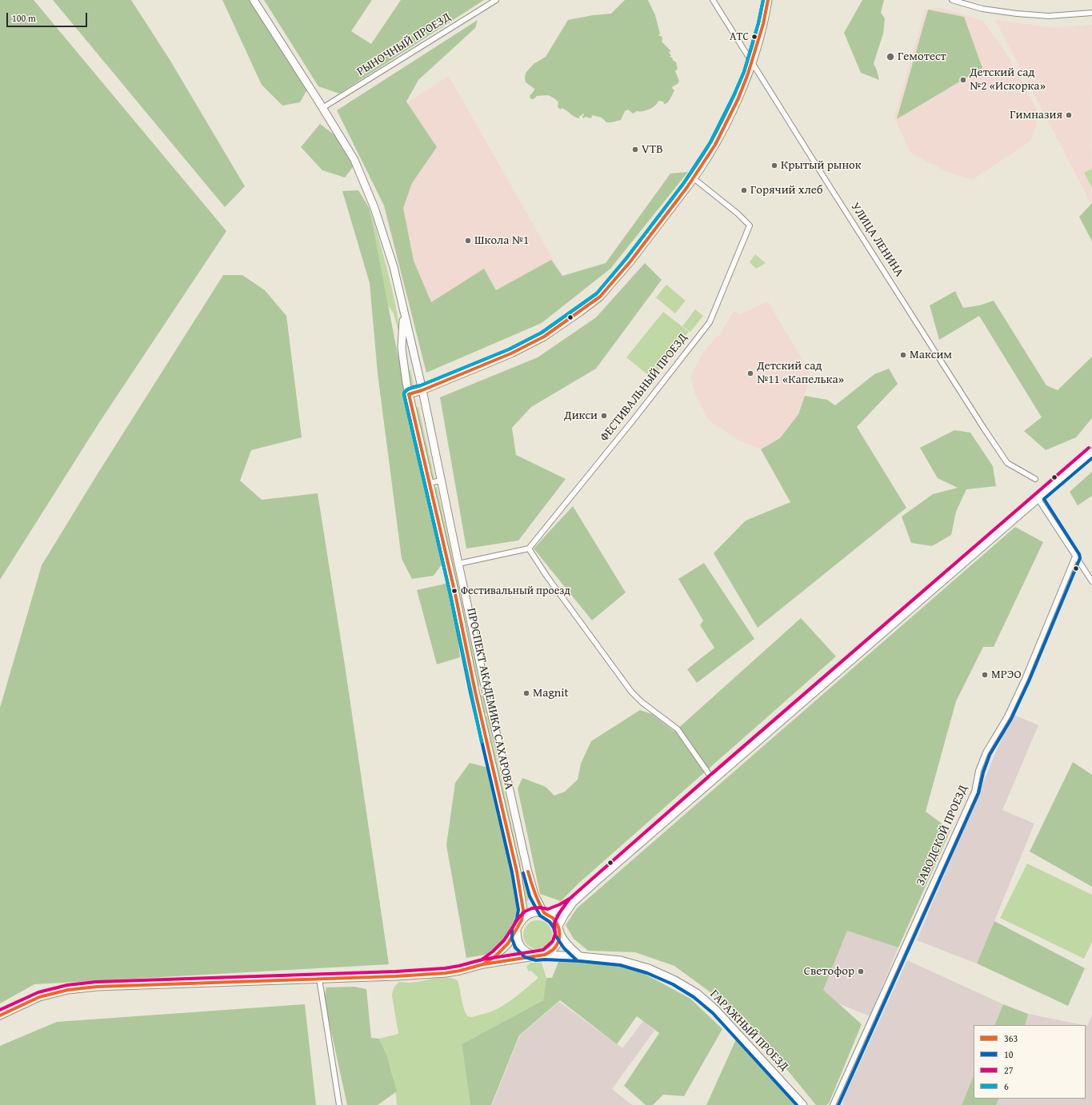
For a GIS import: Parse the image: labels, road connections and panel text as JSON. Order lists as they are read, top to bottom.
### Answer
{
  "streets": {
    "street": [
      "РЫНОЧНЫЙ ПРОЕЗД",
      "УЛИЦА ЛЕНИНА",
      "ФЕСТИВАЛЬНЫЙ ПРОЕЗД",
      "ПРОСПЕКТ АКАДЕМИКА САХАРОВА",
      "ЗАВОДСКОЙ ПРОЕЗД",
      "ГАРАЖНЫЙ ПРОЕЗД"
    ]
  },
  "crossings": [
    ["РЫНОЧНЫЙ ПРОЕЗД", "ПРОСПЕКТ АКАДЕМИКА САХАРОВА"],
    ["ПРОСПЕКТ АКАДЕМИКА САХАРОВА", "ГАРАЖНЫЙ ПРОЕЗД"]
  ],
  "places": [
    "АТС",
    "Гемотест",
    "Детcкий сад №2 «Искорка»",
    "Гимназия",
    "VTB",
    "Крытый рынок",
    "Горячий хлеб",
    "Школа №1",
    "Максим",
    "Детский сад №11 «Капелька»",
    "Дикси",
    "Фестивальный проезд",
    "МРЭО",
    "Magnit",
    "Светофор"
  ],
  "lines": [
    "transit line 363",
    "transit line 10",
    "transit line 6",
    "transit line 27"
  ],
  "legend": [
    "363",
    "10",
    "27",
    "6"
  ],
  "scale_bar": "100 m"
}
